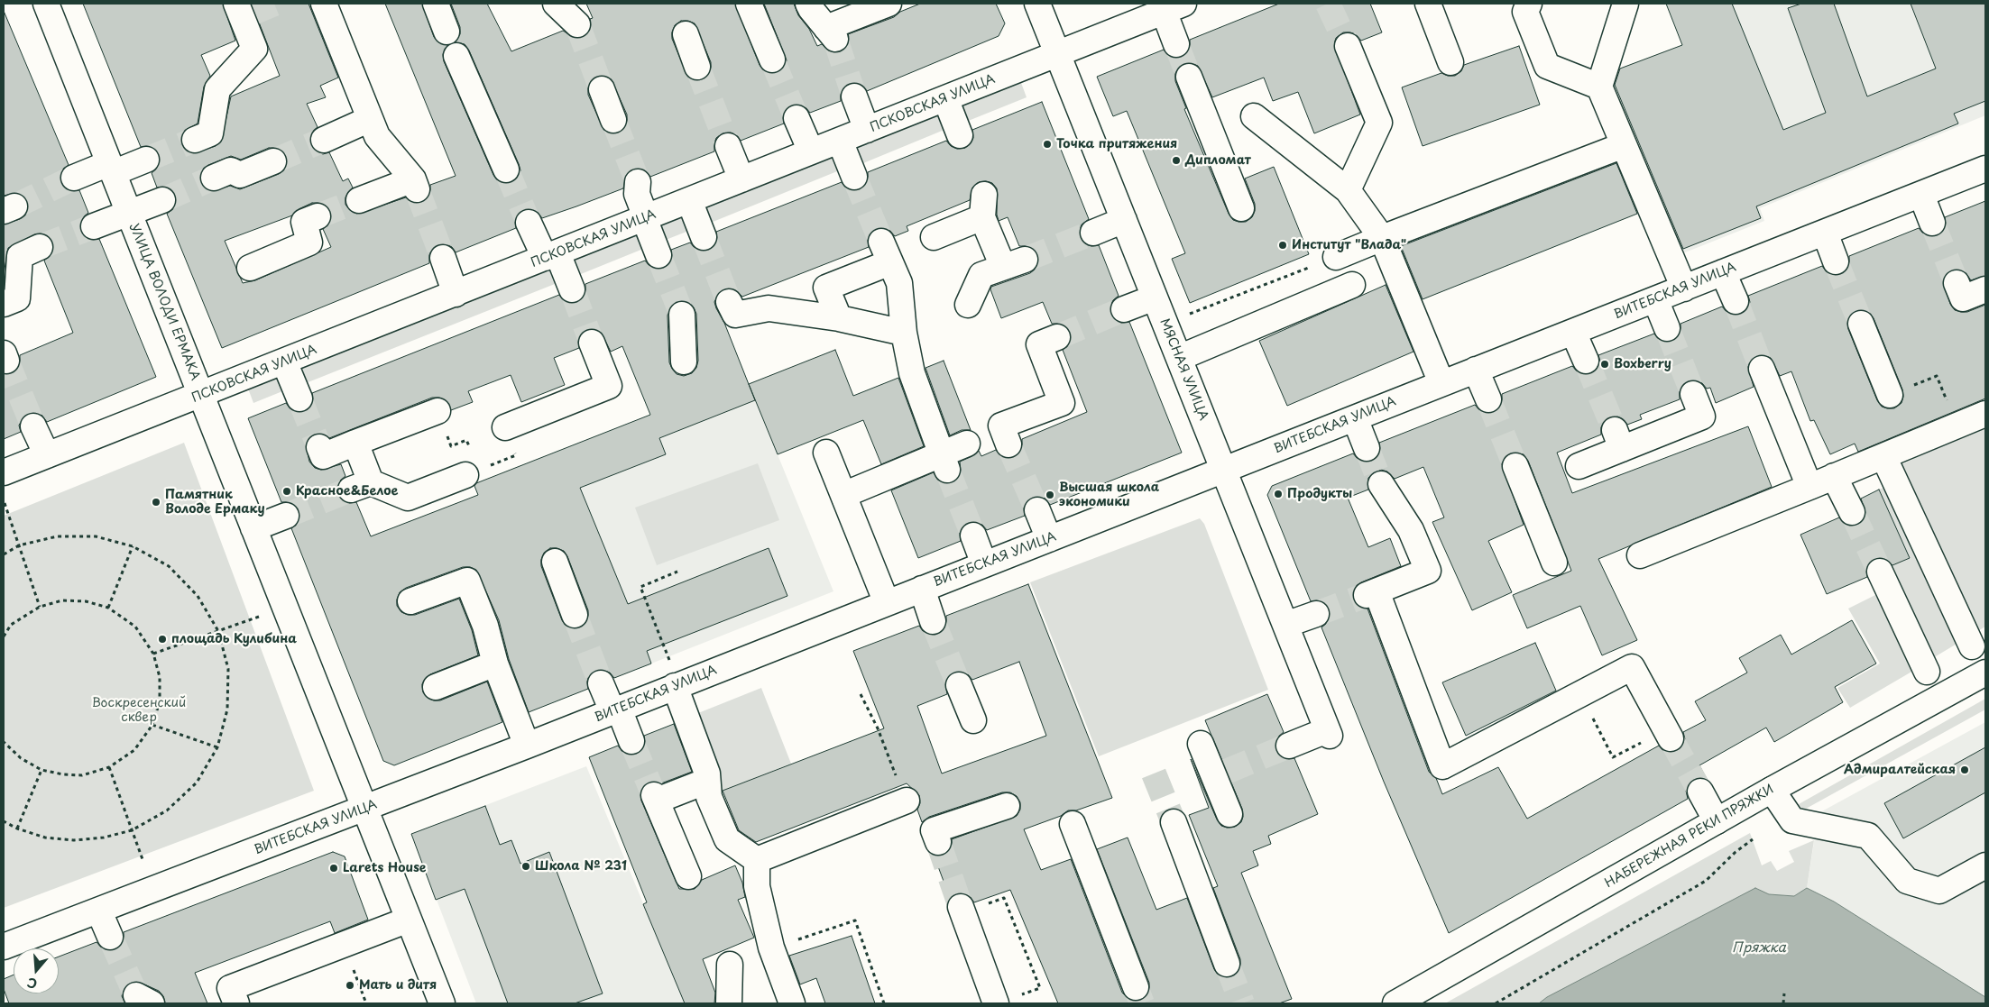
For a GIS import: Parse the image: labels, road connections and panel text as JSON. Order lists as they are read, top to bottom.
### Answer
{
  "streets": {
    "street": [
      "ПСКОВСКАЯ УЛИЦА",
      "ВИТЕБСКАЯ УЛИЦА",
      "УЛИЦА ВОЛОДИ ЕРМАКА",
      "МЯСНАЯ УЛИЦА",
      "НАБЕРЕЖНАЯ РЕКИ ПРЯЖКИ"
    ]
  },
  "crossings": [
    ["ПСКОВСКАЯ УЛИЦА", "УЛИЦА ВОЛОДИ ЕРМАКА"],
    ["ПСКОВСКАЯ УЛИЦА", "МЯСНАЯ УЛИЦА"],
    ["ВИТЕБСКАЯ УЛИЦА", "УЛИЦА ВОЛОДИ ЕРМАКА"],
    ["ВИТЕБСКАЯ УЛИЦА", "МЯСНАЯ УЛИЦА"]
  ],
  "water": ["Пряжка"],
  "parks": ["Воскресенский сквер"],
  "places": [
    "Точка притяжения",
    "Дипломат",
    "Институт \"Влада\"",
    "Boxberry",
    "Красное&Белое",
    "Продукты",
    "Высшая школа экономики",
    "Памятник Володе Ермаку",
    "площадь Кулибина",
    "Адмиралтейская",
    "Школа № 231",
    "Larets House",
    "Мать и дитя"
  ],
  "north": "bottom"
}
